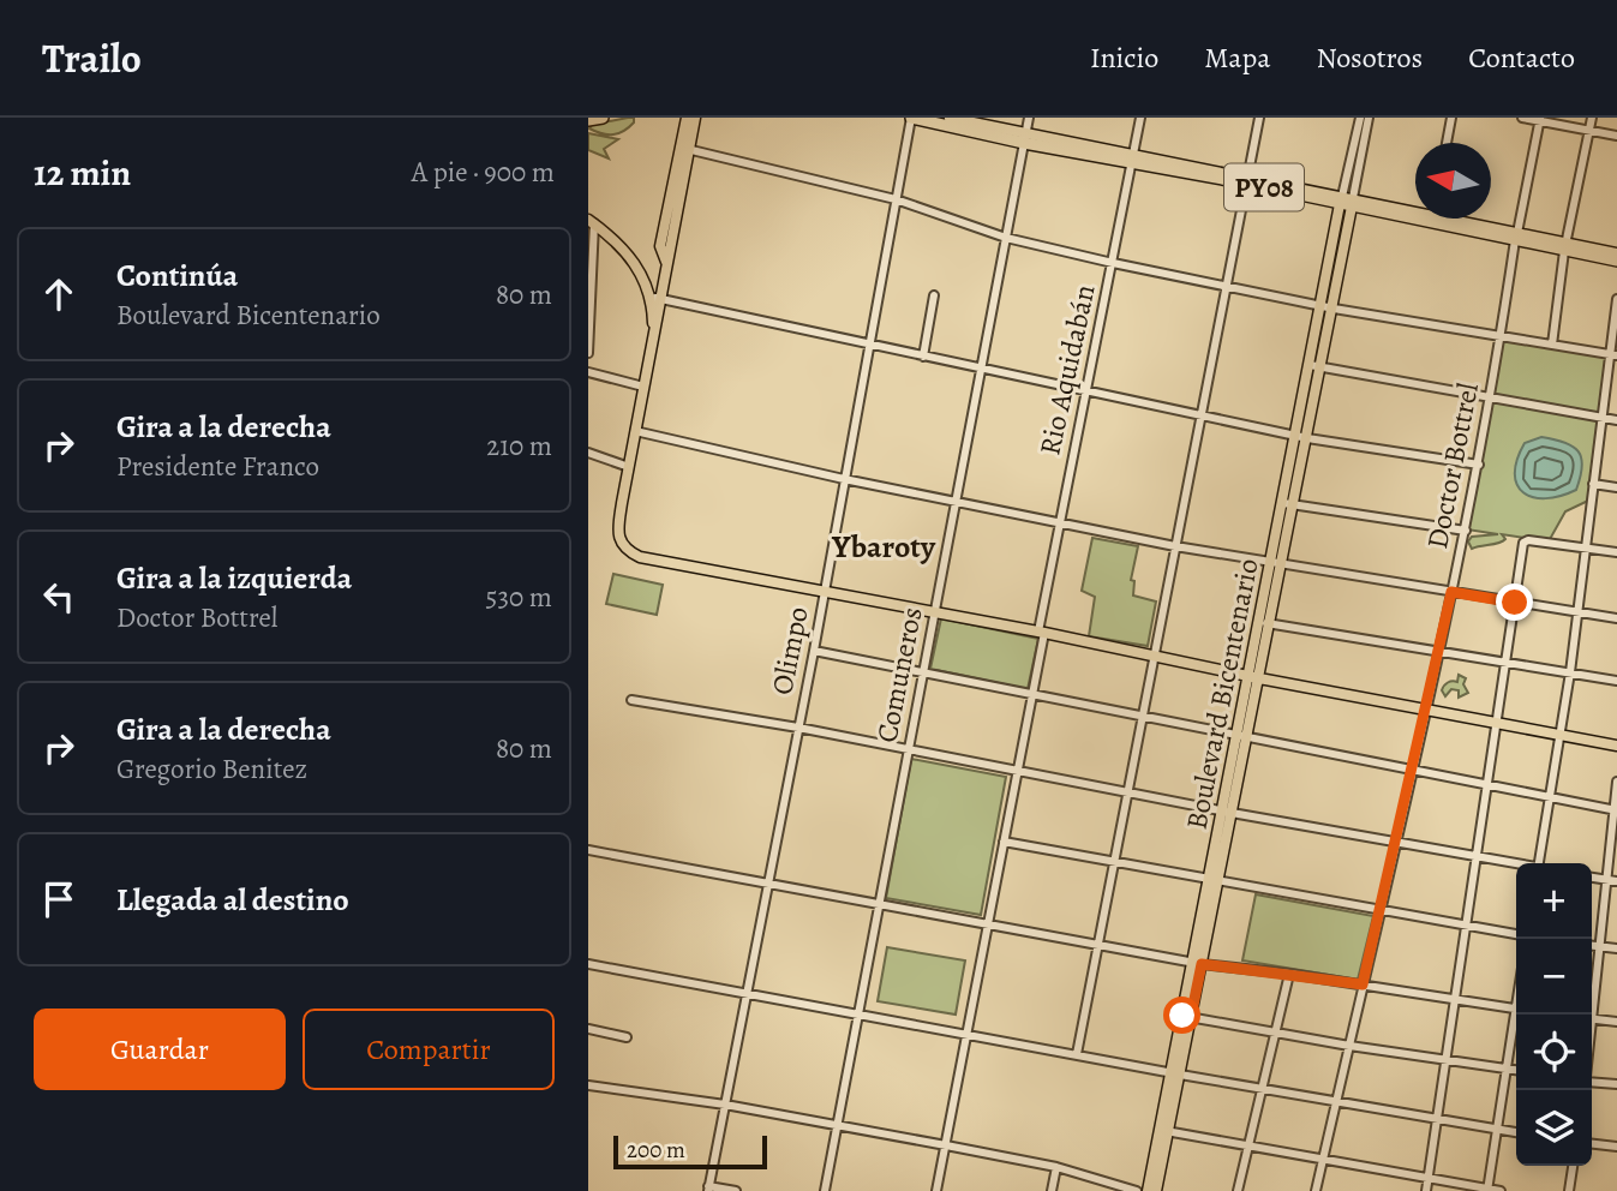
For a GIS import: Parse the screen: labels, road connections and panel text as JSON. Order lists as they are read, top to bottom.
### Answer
{
  "streets": {
    "highway": ["PY08"],
    "main road": ["Boulevard Bicentenario"],
    "street": [
      "Rio Aquidabán",
      "Doctor Bottrel",
      "Olimpo",
      "Comuneros"
    ]
  },
  "crossings": [
    ["PY08", "Rio Aquidabán"],
    ["PY08", "Doctor Bottrel"],
    ["PY08", "Olimpo"],
    ["PY08", "Comuneros"],
    ["PY08", "Boulevard Bicentenario"]
  ],
  "districts": ["Ybaroty"],
  "scale_bar": "200 m",
  "north": "left",
  "page": {
    "header": "Trailo",
    "nav": [
      "Inicio",
      "Mapa",
      "Nosotros",
      "Contacto"
    ],
    "heading": ["12 min", "A pie · 900 m"],
    "list": [
      ["Continúa", "Boulevard Bicentenario", "80 m"],
      ["Gira a la derecha", "Presidente Franco", "210 m"],
      ["Gira a la izquierda", "Doctor Bottrel", "530 m"],
      ["Gira a la derecha", "Gregorio Benitez", "80 m"],
      "Llegada al destino"
    ],
    "map_buttons": ["+", "−"],
    "buttons": ["Guardar", "Compartir"],
    "scale": "200 m"
  }
}
